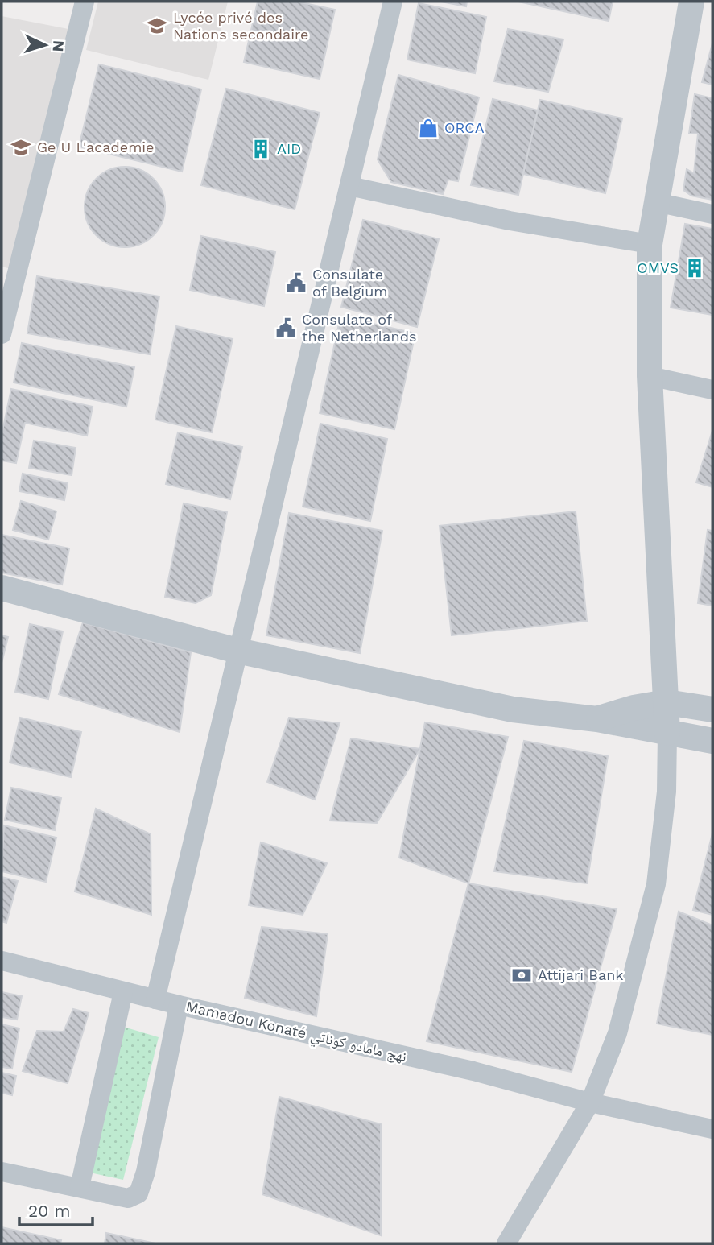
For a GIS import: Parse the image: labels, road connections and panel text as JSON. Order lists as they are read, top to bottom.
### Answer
{
  "streets": {
    "street": ["Mamadou Konaté نهج مامادو كوناتي"]
  },
  "places": {
    "school or university": ["Lycée privé des Nations secondaire", "Ge U L'academie"],
    "shop": ["ORCA"],
    "building": ["AID", "OMVS"],
    "public building": ["Consulate of Belgium", "Consulate of the Netherlands"],
    "bank": ["Attijari Bank"]
  },
  "scale_bar": "20 m",
  "north": "right"
}
